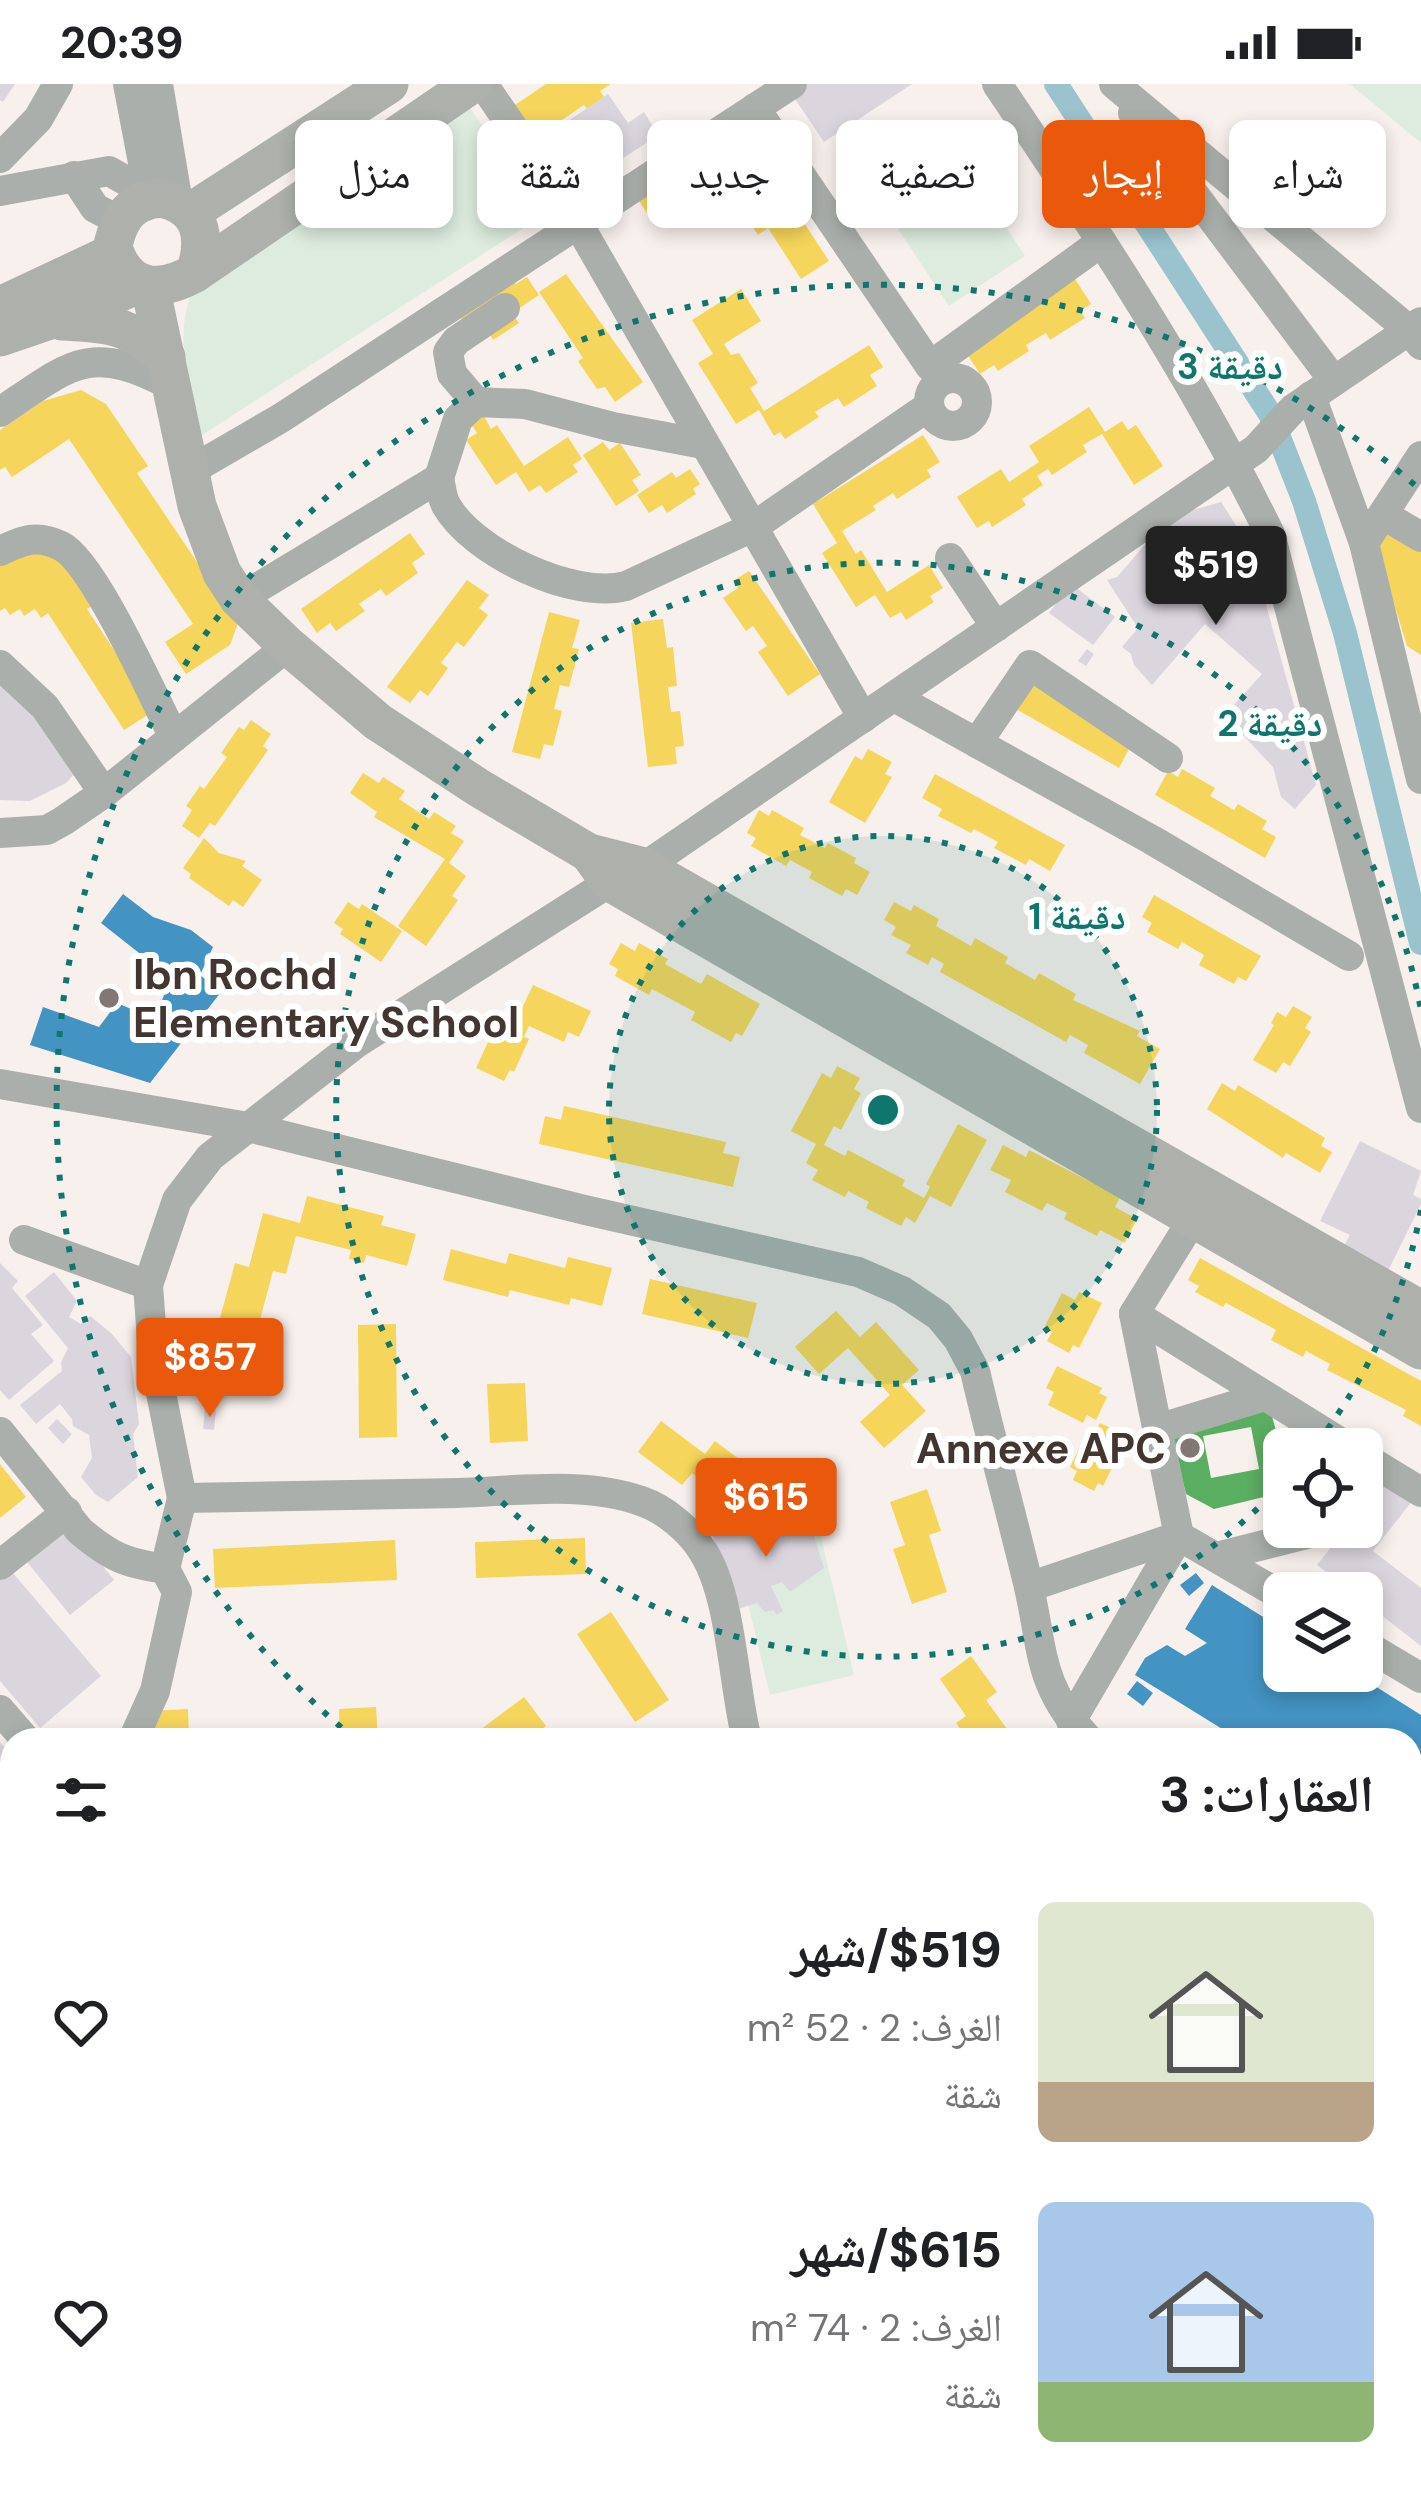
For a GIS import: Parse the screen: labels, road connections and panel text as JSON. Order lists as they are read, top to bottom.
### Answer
{
  "places": ["Ibn Rochd Elementary School", "Annexe APC"],
  "page": {
    "status": "20:39",
    "chip": [
      "شراء",
      "إيجار",
      "تصفية",
      "جديد",
      "شقة",
      "منزل"
    ],
    "price": ["$519", "$857", "$615"],
    "heading": "العقارات: 3",
    "list": [
      {
        "name": "$519/شهر",
        "note": "الغرف: 2 · 52 m² · شقة"
      },
      {
        "name": "$615/شهر",
        "note": "الغرف: 2 · 74 m² · شقة"
      }
    ]
  },
  "rings": ["3 دقيقة", "2 دقيقة", "1 دقيقة"]
}
